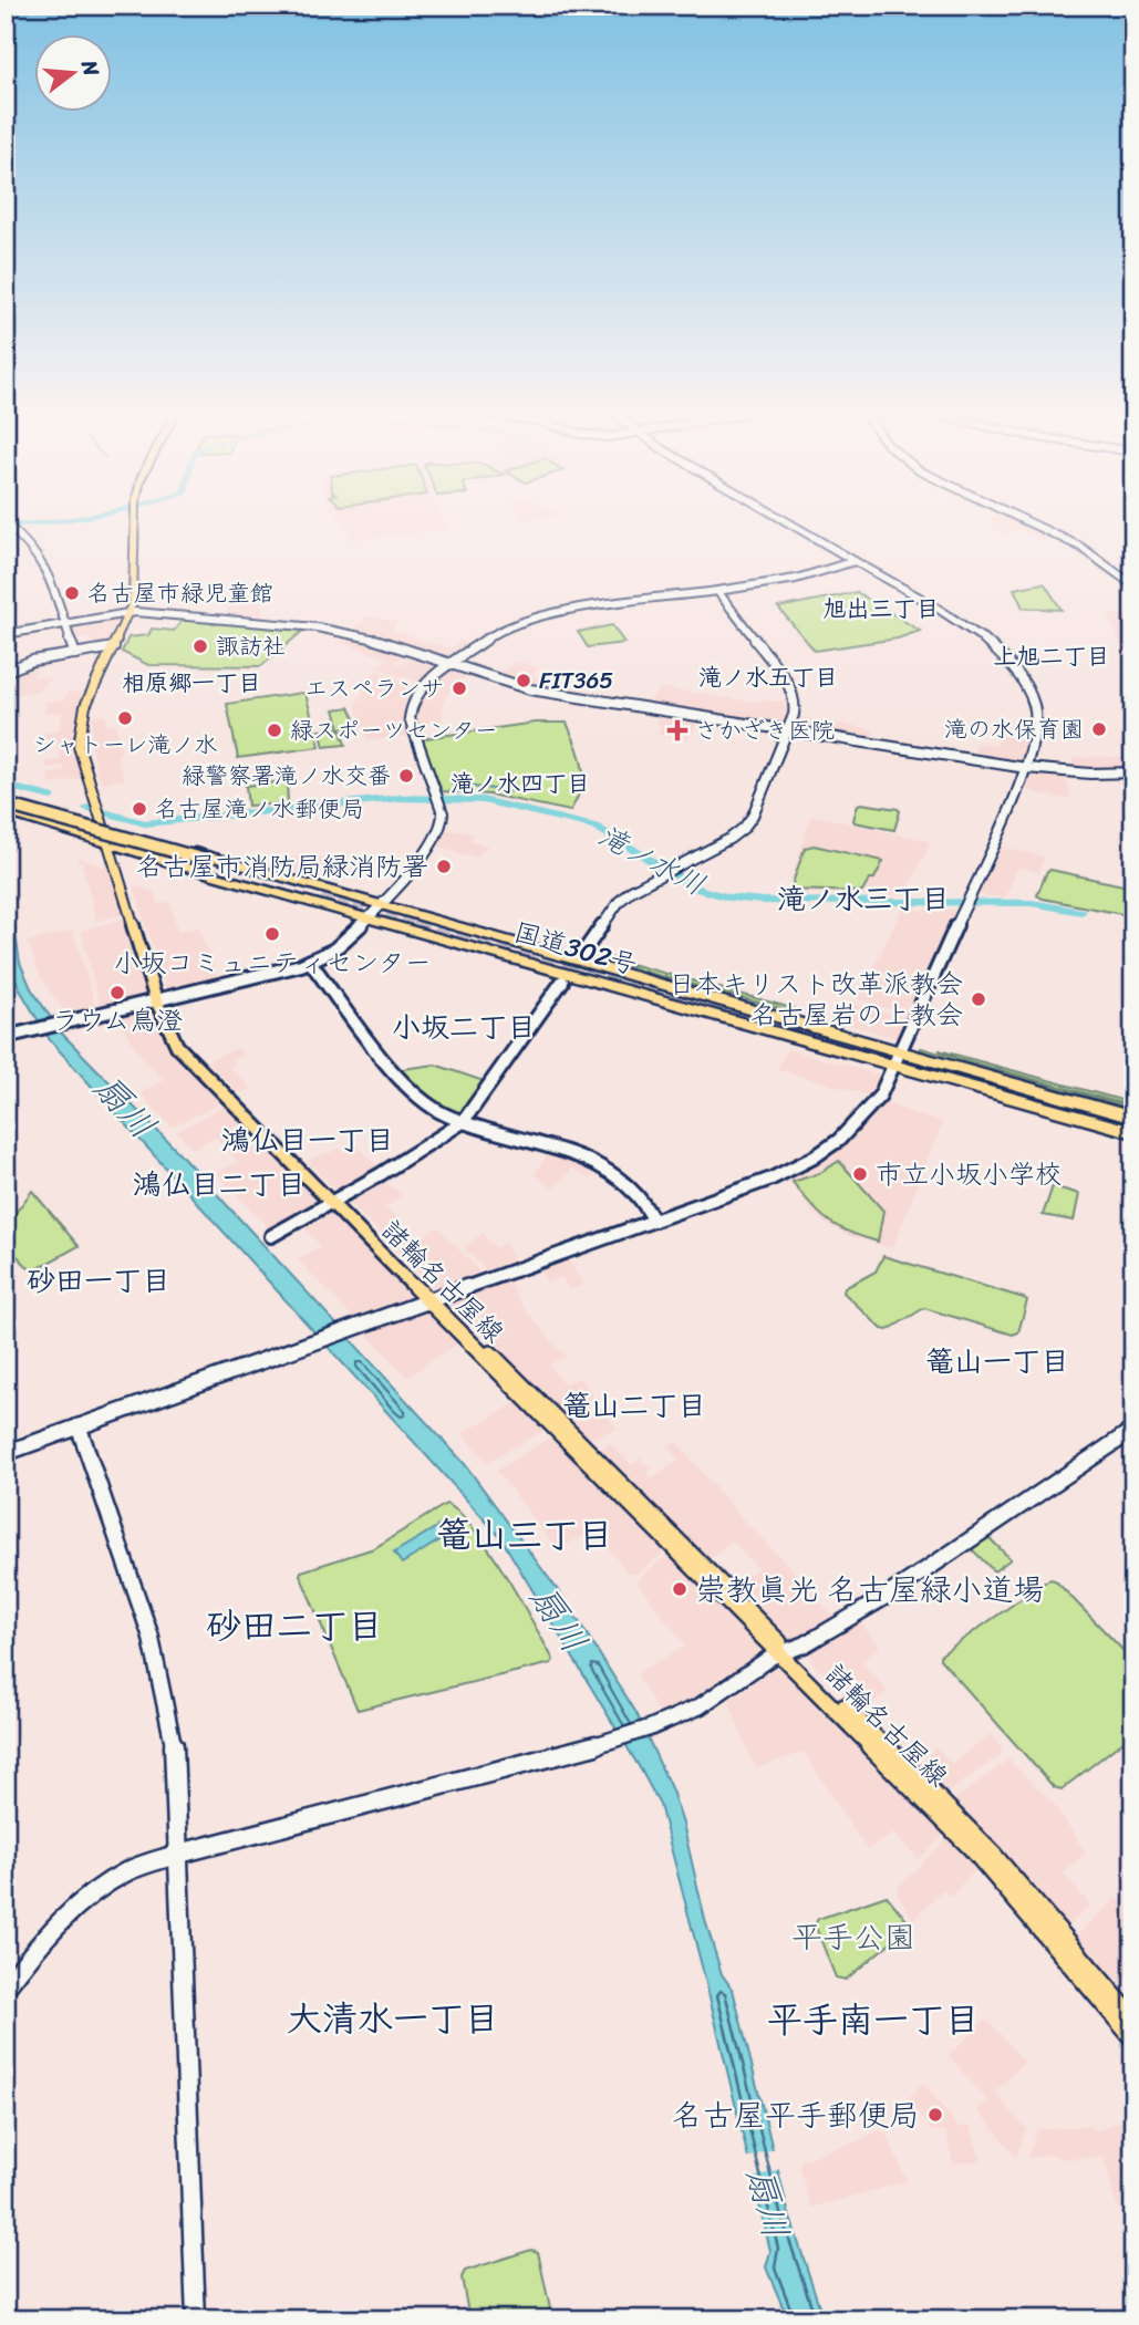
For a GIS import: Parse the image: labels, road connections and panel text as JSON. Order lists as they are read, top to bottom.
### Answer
{
  "streets": {
    "highway": ["国道302号"],
    "main road": ["諸輪名古屋線"]
  },
  "crossings": [
    ["国道302号", "諸輪名古屋線"]
  ],
  "districts": [
    "旭出三丁目",
    "上旭二丁目",
    "滝ノ水五丁目",
    "相原郷一丁目",
    "滝ノ水四丁目",
    "滝ノ水三丁目",
    "小坂二丁目",
    "鴻仏目一丁目",
    "鴻仏目二丁目",
    "砂田一丁目",
    "篭山一丁目",
    "篭山二丁目",
    "篭山三丁目",
    "砂田二丁目",
    "大清水一丁目",
    "平手南一丁目"
  ],
  "water": ["滝ノ水川", "扇川"],
  "parks": ["平手公園"],
  "places": {
    "other": [
      "名古屋市緑児童館",
      "諏訪社",
      "FIT365",
      "エスペランサ",
      "シャトーレ滝ノ水",
      "滝の水保育園",
      "緑スポーツセンター",
      "緑警察署滝ノ水交番",
      "名古屋滝ノ水郵便局",
      "名古屋市消防局緑消防署",
      "小坂コミュニティセンター",
      "ラウム鳥澄",
      "日本キリスト改革派教会 名古屋岩の上教会",
      "市立小坂小学校",
      "崇教眞光 名古屋緑小道場",
      "名古屋平手郵便局"
    ],
    "health": ["さかざき医院"]
  },
  "north": "right"
}
